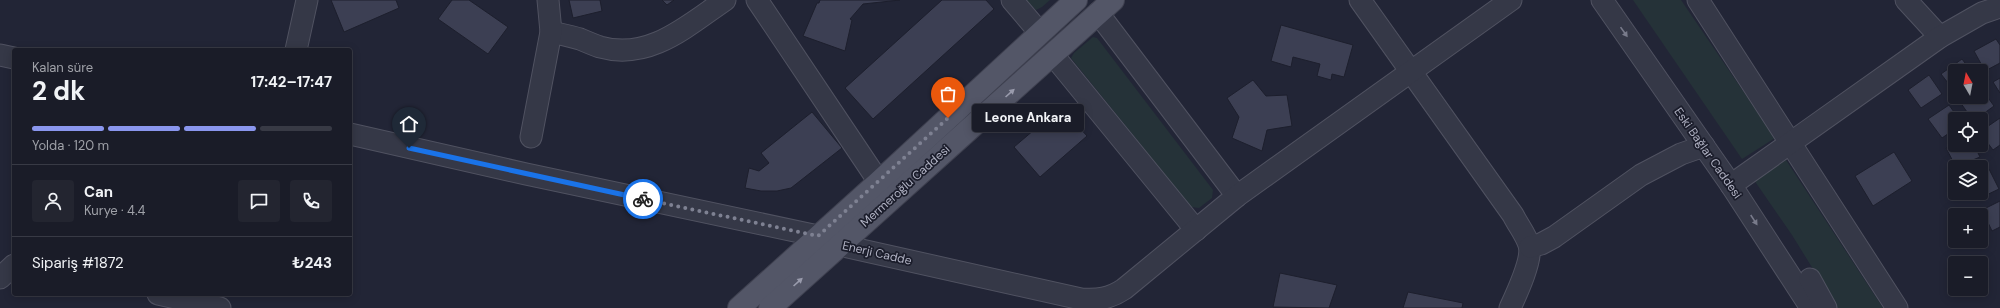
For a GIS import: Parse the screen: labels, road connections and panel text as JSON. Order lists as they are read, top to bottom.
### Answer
{
  "streets": {
    "main road": ["Mermeroğlu Caddesi"],
    "street": ["Eski Bağlar Caddesi", "Enerji Cadde"]
  },
  "crossings": [
    ["Mermeroğlu Caddesi", "Enerji Cadde"]
  ],
  "places": ["Leone Ankara"],
  "north": "top",
  "page": {
    "heading": ["2 dk", "Kalan süre", "17:42–17:47"],
    "panel": [
      "Can",
      "Kurye · 4.4",
      "Sipariş #1872",
      "₺243"
    ],
    "map_buttons": ["+", "−"],
    "bubble": "Leone Ankara",
    "bar": "Yolda · 120 m"
  }
}
